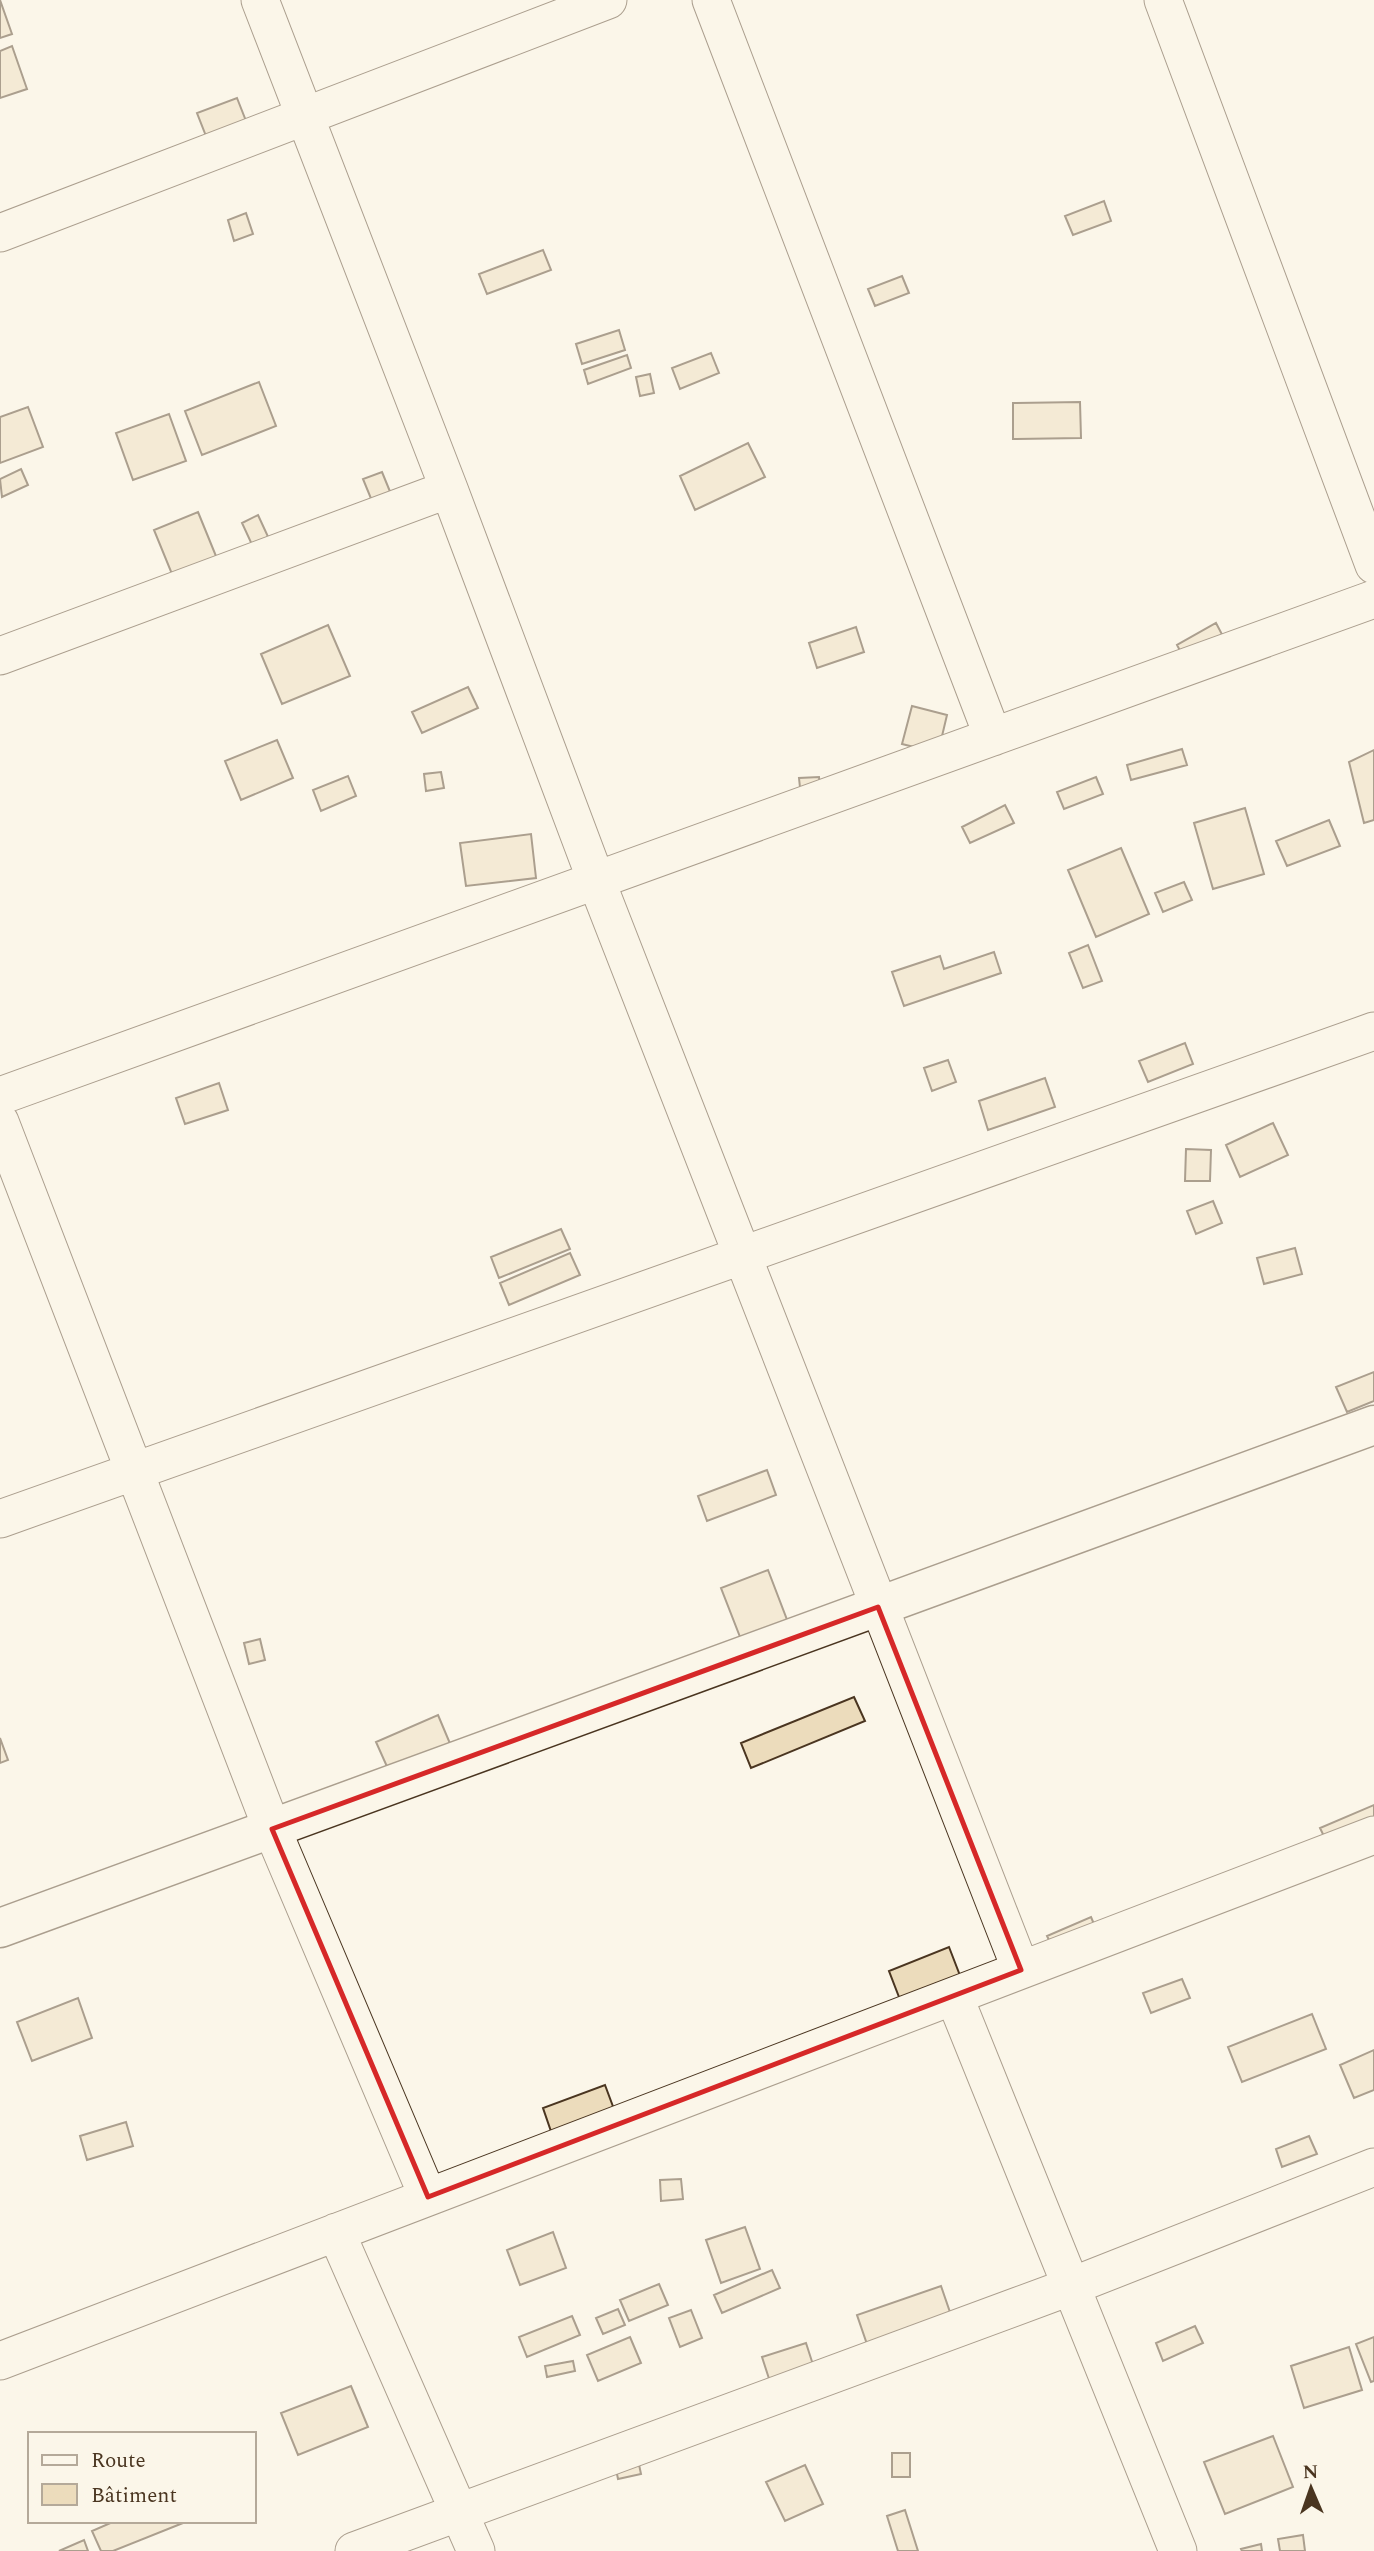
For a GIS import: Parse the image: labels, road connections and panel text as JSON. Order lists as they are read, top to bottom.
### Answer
{
  "legend": ["Route", "Bâtiment"],
  "north": "top"
}
